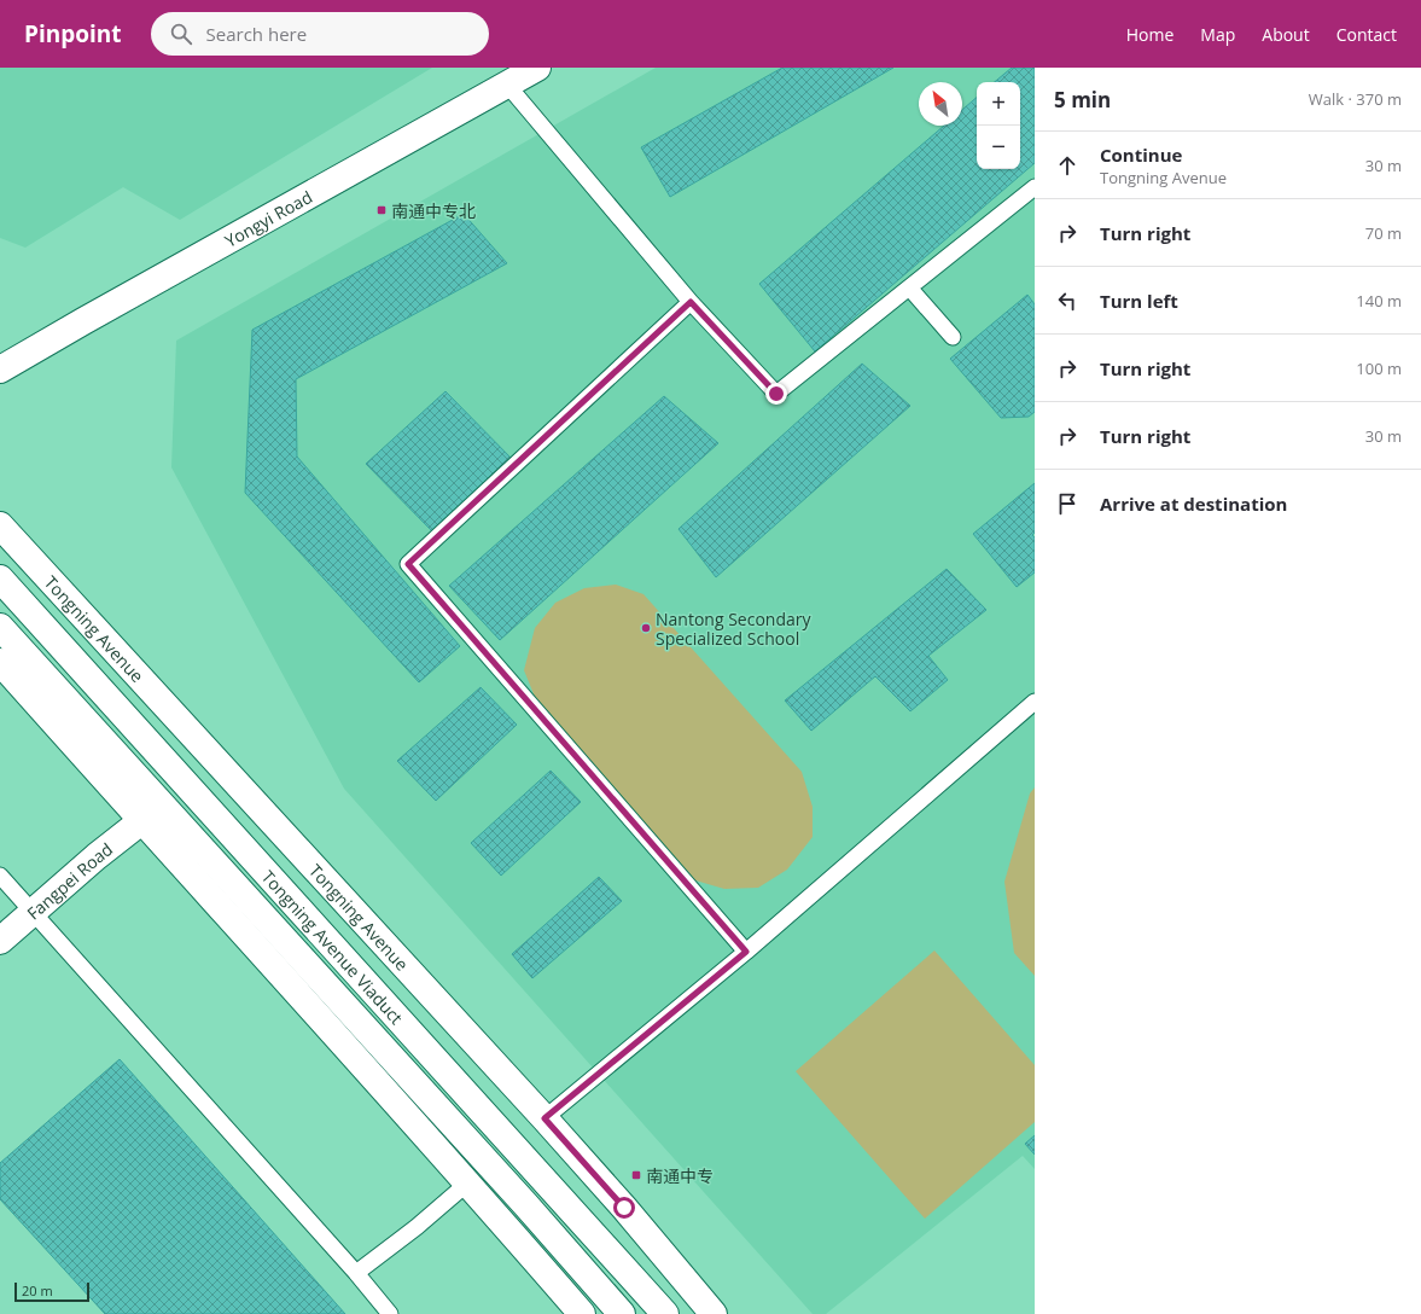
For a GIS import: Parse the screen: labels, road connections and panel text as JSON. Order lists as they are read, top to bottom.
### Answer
{
  "streets": {
    "main road": [
      "Yongyi Road",
      "Tongning Avenue",
      "Fangpei Road",
      "Tongning Avenue Viaduct"
    ]
  },
  "places": {
    "transit": ["南通中专北", "南通中专"],
    "other": ["Nantong Secondary Specialized School"]
  },
  "scale_bar": "20 m",
  "north": "top left",
  "page": {
    "header": "Pinpoint",
    "search": "Search here",
    "nav": [
      "Home",
      "Map",
      "About",
      "Contact"
    ],
    "heading": ["5 min", "Walk · 370 m"],
    "map_buttons": ["+", "−"],
    "list": [
      ["Continue", "Tongning Avenue", "30 m"],
      ["Turn right", "70 m"],
      ["Turn left", "140 m"],
      ["Turn right", "100 m"],
      ["Turn right", "30 m"],
      "Arrive at destination"
    ],
    "scale": "20 m"
  }
}
